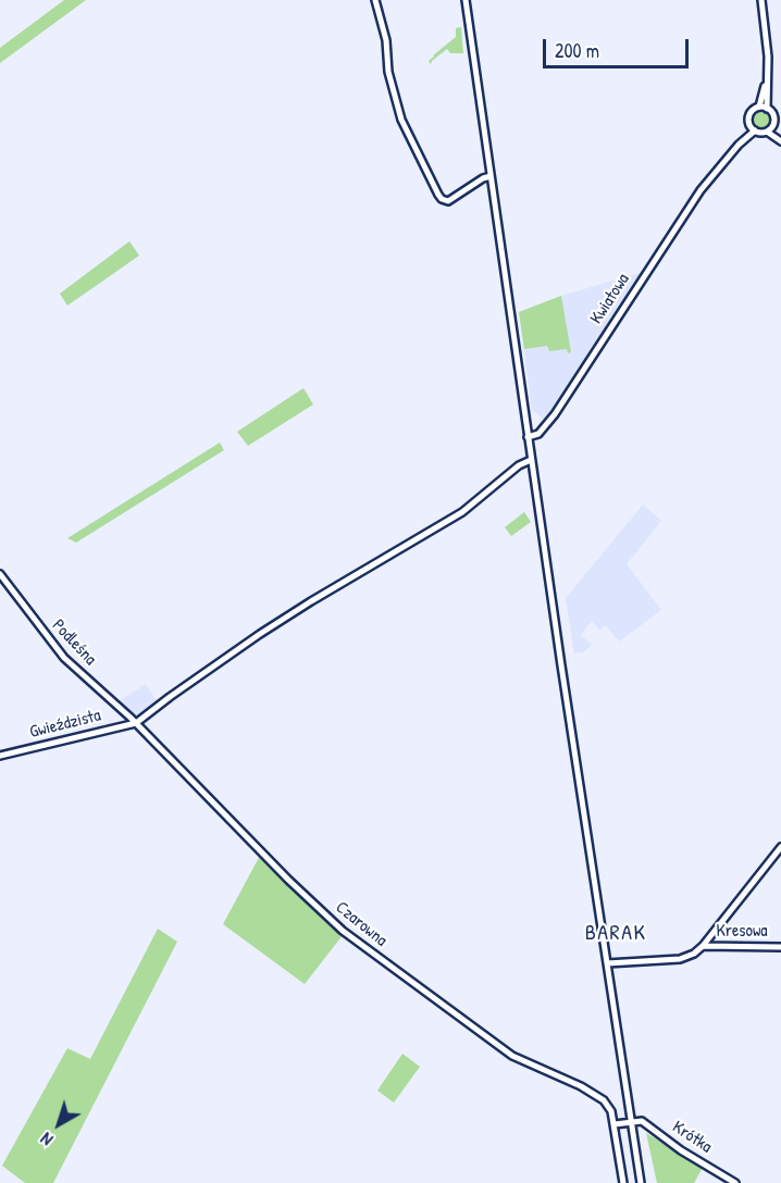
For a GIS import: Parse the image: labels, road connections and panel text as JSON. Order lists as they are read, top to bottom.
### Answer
{
  "streets": {
    "street": [
      "Kwiatowa",
      "Podleśna",
      "Gwieździsta",
      "Czarowna",
      "Kresowa",
      "Krótka"
    ]
  },
  "crossings": [
    ["Podleśna", "Gwieździsta"],
    ["Podleśna", "Czarowna"],
    ["Gwieździsta", "Czarowna"]
  ],
  "districts": ["BARAK"],
  "scale_bar": "200 m",
  "north": "bottom left"
}
